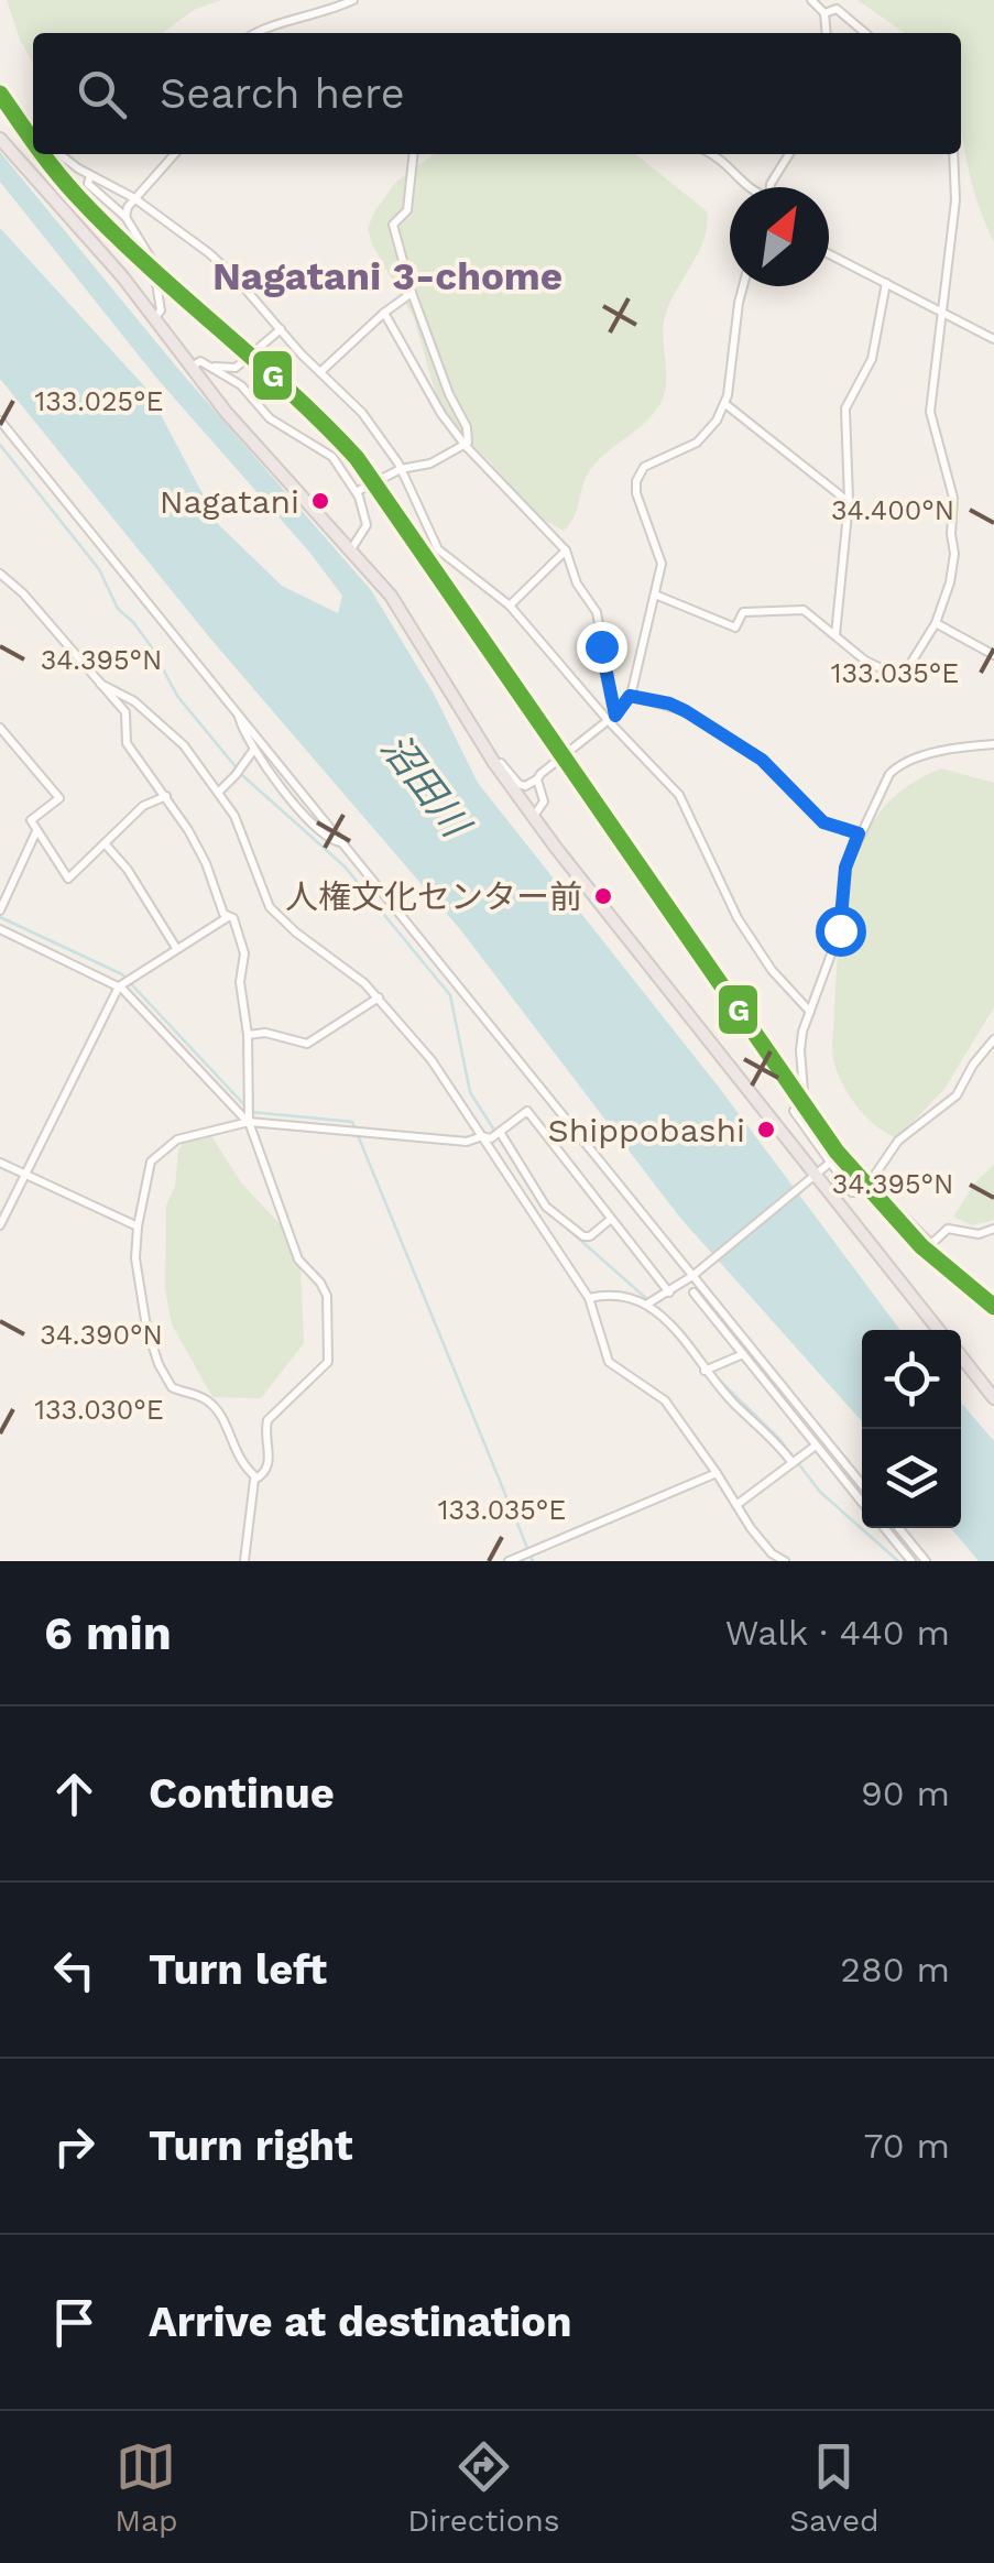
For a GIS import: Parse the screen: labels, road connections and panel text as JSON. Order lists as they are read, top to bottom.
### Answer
{
  "districts": ["Nagatani 3-chome"],
  "water": ["沼田川"],
  "places": ["Nagatani", "人権文化センター前", "Shippobashi"],
  "lines": ["transit line G"],
  "north": "top right",
  "page": {
    "search": "Search here",
    "heading": ["6 min", "Walk · 440 m"],
    "list": [
      ["Continue", "90 m"],
      ["Turn left", "280 m"],
      ["Turn right", "70 m"],
      "Arrive at destination"
    ],
    "nav": ["Map", "Directions", "Saved"]
  },
  "coordinates": [
    "133.025°E",
    "34.400°N",
    "34.395°N",
    "133.035°E",
    "34.390°N",
    "133.030°E"
  ]
}
